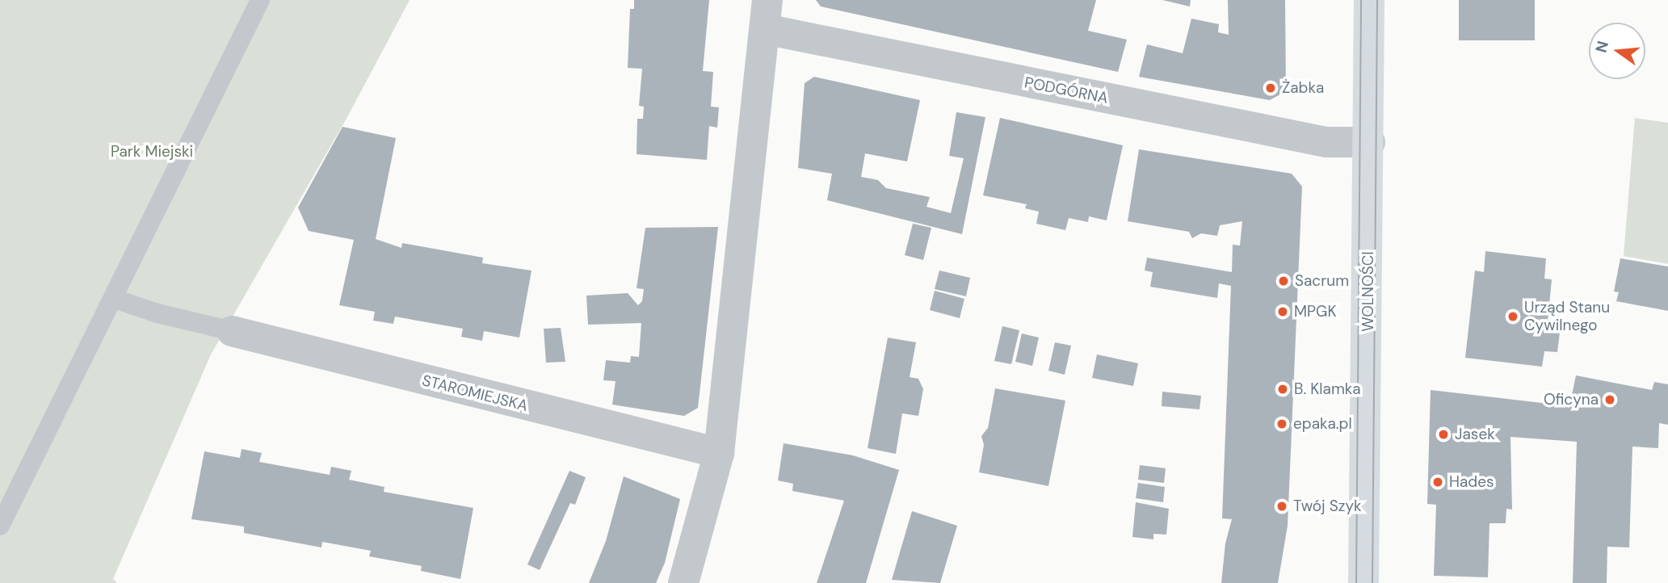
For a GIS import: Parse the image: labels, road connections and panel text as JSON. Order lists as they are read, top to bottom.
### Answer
{
  "streets": {
    "main road": ["WOLNOŚCI"],
    "street": ["PODGÓRNA", "STAROMIEJSKA"]
  },
  "crossings": [
    ["PODGÓRNA", "WOLNOŚCI"]
  ],
  "parks": ["Park Miejski"],
  "places": [
    "Żabka",
    "Sacrum",
    "MPGK",
    "Urząd Stanu Cywilnego",
    "B. Klamka",
    "Oficyna",
    "epaka.pl",
    "Jasek",
    "Hades",
    "Twój Szyk"
  ],
  "north": "left"
}
